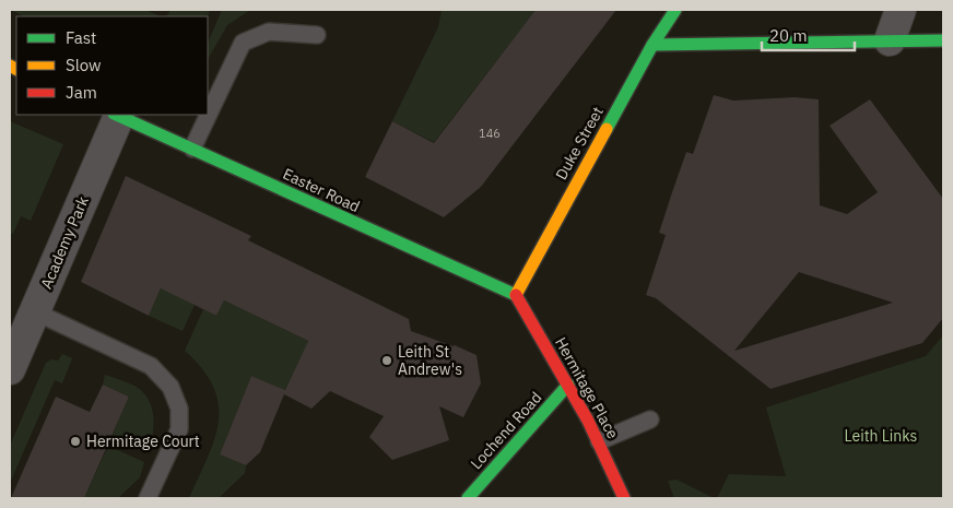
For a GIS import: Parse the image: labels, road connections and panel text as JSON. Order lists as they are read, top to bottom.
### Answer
{
  "streets": {
    "street": [
      "Duke Street",
      "Easter Road",
      "Academy Park",
      "Hermitage Place",
      "Lochend Road"
    ]
  },
  "crossings": [
    ["Duke Street", "Easter Road"],
    ["Duke Street", "Hermitage Place"],
    ["Easter Road", "Academy Park"],
    ["Easter Road", "Hermitage Place"],
    ["Hermitage Place", "Lochend Road"]
  ],
  "parks": ["Leith Links"],
  "places": ["Leith St Andrew's", "Hermitage Court"],
  "house_numbers": ["146"],
  "legend": ["Fast", "Slow", "Jam"],
  "scale_bar": "20 m"
}
